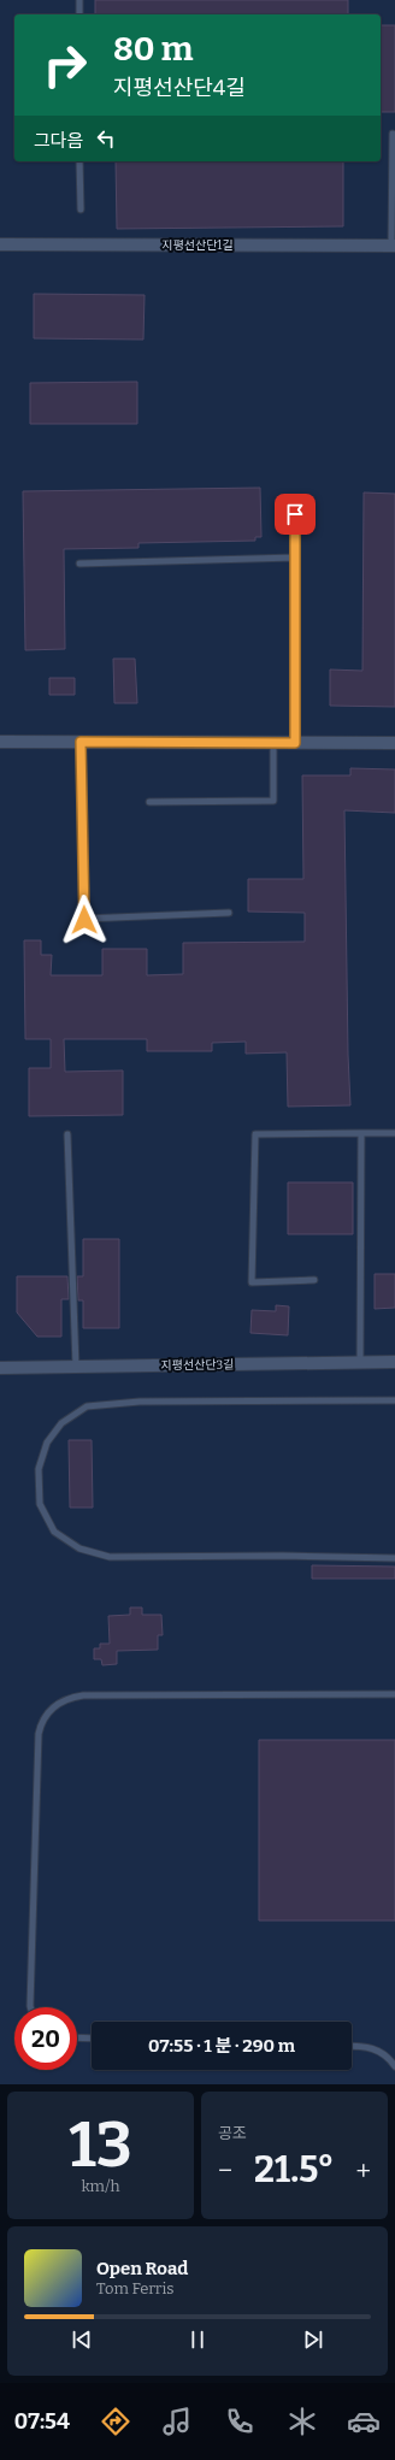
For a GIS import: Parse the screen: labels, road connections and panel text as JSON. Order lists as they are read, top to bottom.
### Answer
{
  "streets": {
    "street": ["지평선산단1길", "지평선산단3길"]
  },
  "page": {
    "turn": ["80 m", "지평선산단4길"],
    "then": "그다음",
    "limit": "20",
    "trip": "07:55 · 1 분 · 290 m",
    "tile": [
      ["13", "km/h"],
      "공조"
    ],
    "heat": ["−", "21.5°", "+"],
    "song": ["Open Road", "Tom Ferris"],
    "tabs": "07:54"
  }
}
